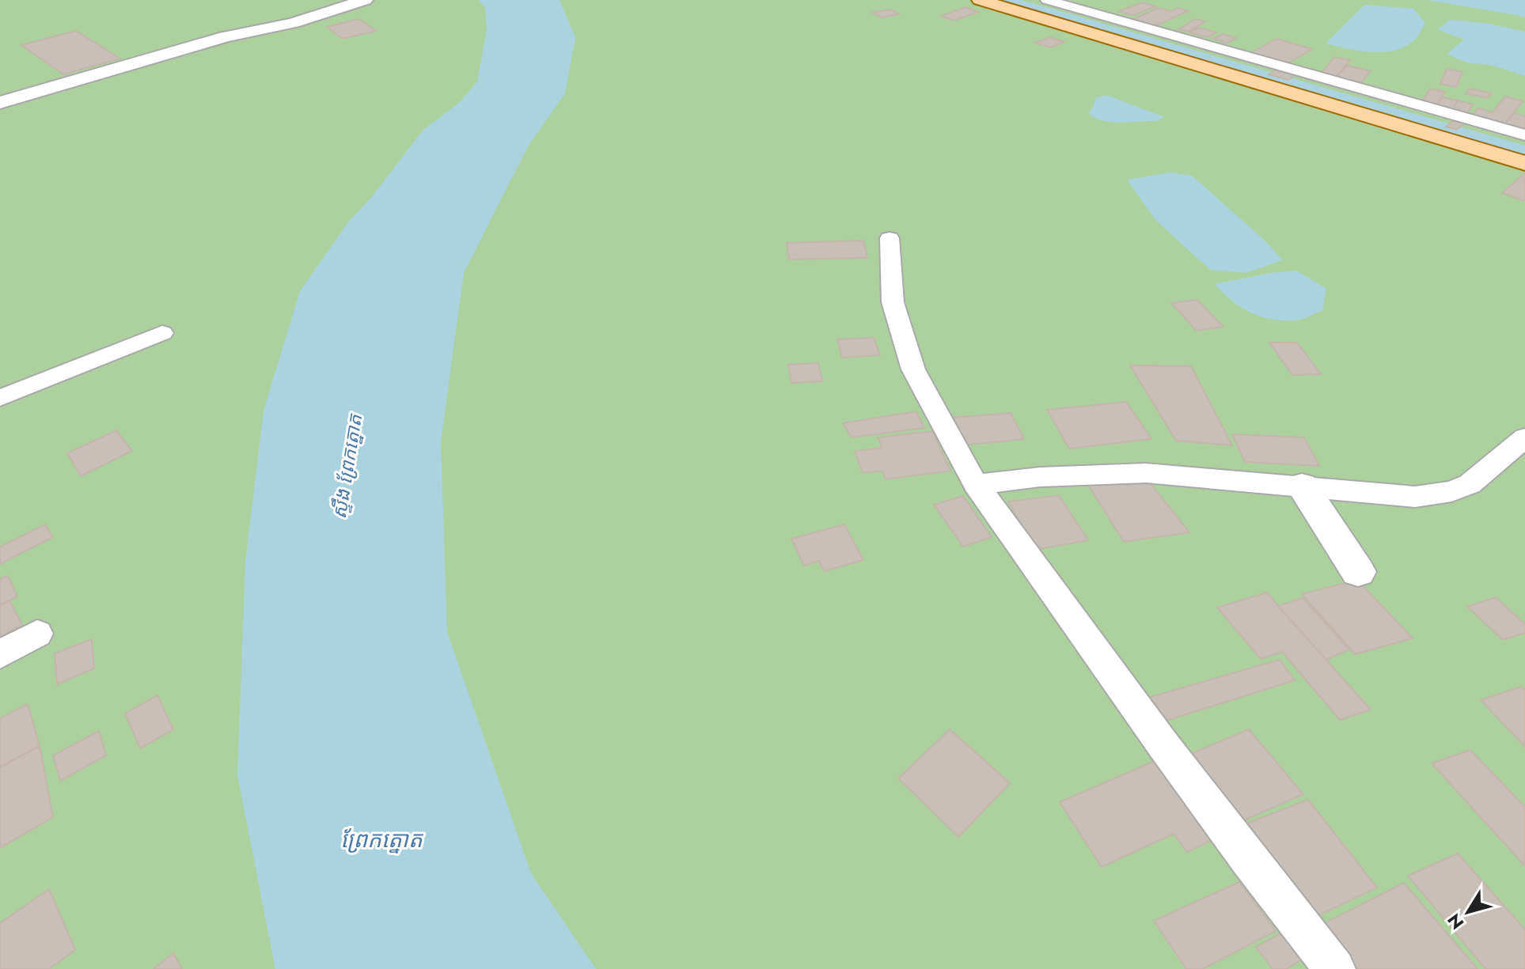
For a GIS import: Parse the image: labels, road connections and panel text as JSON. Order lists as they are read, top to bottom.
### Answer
{
  "water": ["ស្ទឹង ព្រែកត្នោត", "ព្រែកត្នោត"],
  "north": "bottom left"
}
